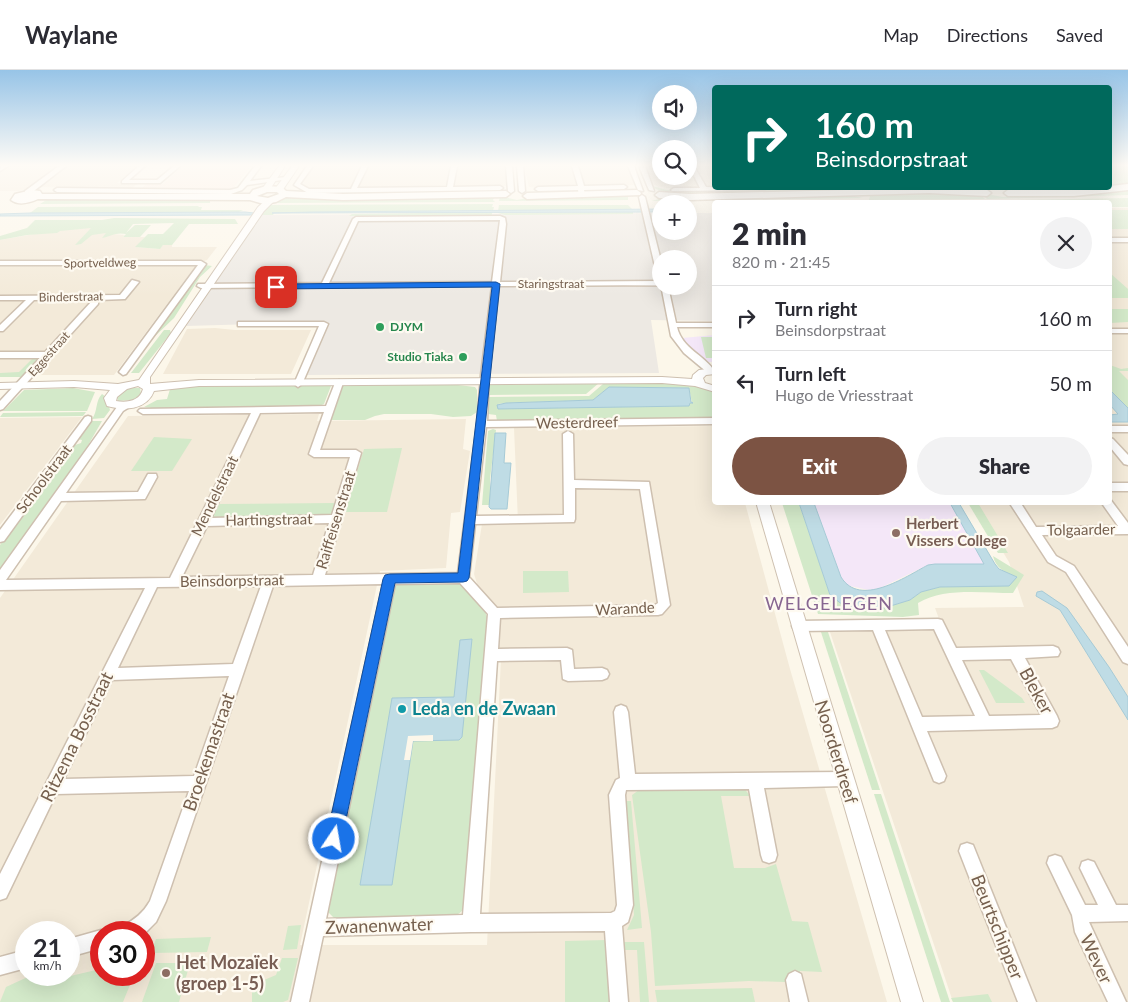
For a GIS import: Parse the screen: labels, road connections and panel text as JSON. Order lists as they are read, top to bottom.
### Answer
{
  "streets": {
    "street": [
      "Sportveldweg",
      "Staringstraat",
      "Binderstraat",
      "Eggestraat",
      "Westerdreef",
      "Schoolstraat",
      "Mendelstraat",
      "Hartingstraat",
      "Raiffeisenstraat",
      "Tolgaarder",
      "Beinsdorpstraat",
      "Warande",
      "Bleker",
      "Ritzema Bosstraat",
      "Broekemastraat",
      "Noorderdreef",
      "Zwanenwater",
      "Beurtschipper",
      "Wever"
    ]
  },
  "crossings": [
    ["Binderstraat", "Eggestraat"],
    ["Mendelstraat", "Hartingstraat"],
    ["Mendelstraat", "Beinsdorpstraat"],
    ["Hartingstraat", "Raiffeisenstraat"],
    ["Raiffeisenstraat", "Beinsdorpstraat"],
    ["Beinsdorpstraat", "Ritzema Bosstraat"],
    ["Beinsdorpstraat", "Broekemastraat"],
    ["Beinsdorpstraat", "Zwanenwater"]
  ],
  "districts": ["WELGELEGEN"],
  "places": [
    "DJYM",
    "Studio Tiaka",
    "Herbert Vissers College",
    "Leda en de Zwaan",
    "Het Mozaïek (groep 1-5)"
  ],
  "page": {
    "header": "Waylane",
    "nav": ["Map", "Directions", "Saved"],
    "map_buttons": ["+", "−"],
    "turn": ["160 m", "Beinsdorpstraat"],
    "heading": ["2 min", "820 m · 21:45"],
    "list": [
      {
        "name": "Turn right",
        "note": "Beinsdorpstraat",
        "value": "160 m"
      },
      {
        "name": "Turn left",
        "note": "Hugo de Vriesstraat",
        "value": "50 m"
      }
    ],
    "buttons": ["Exit", "Share"],
    "speed": "21 km/h",
    "limit": "30"
  }
}
